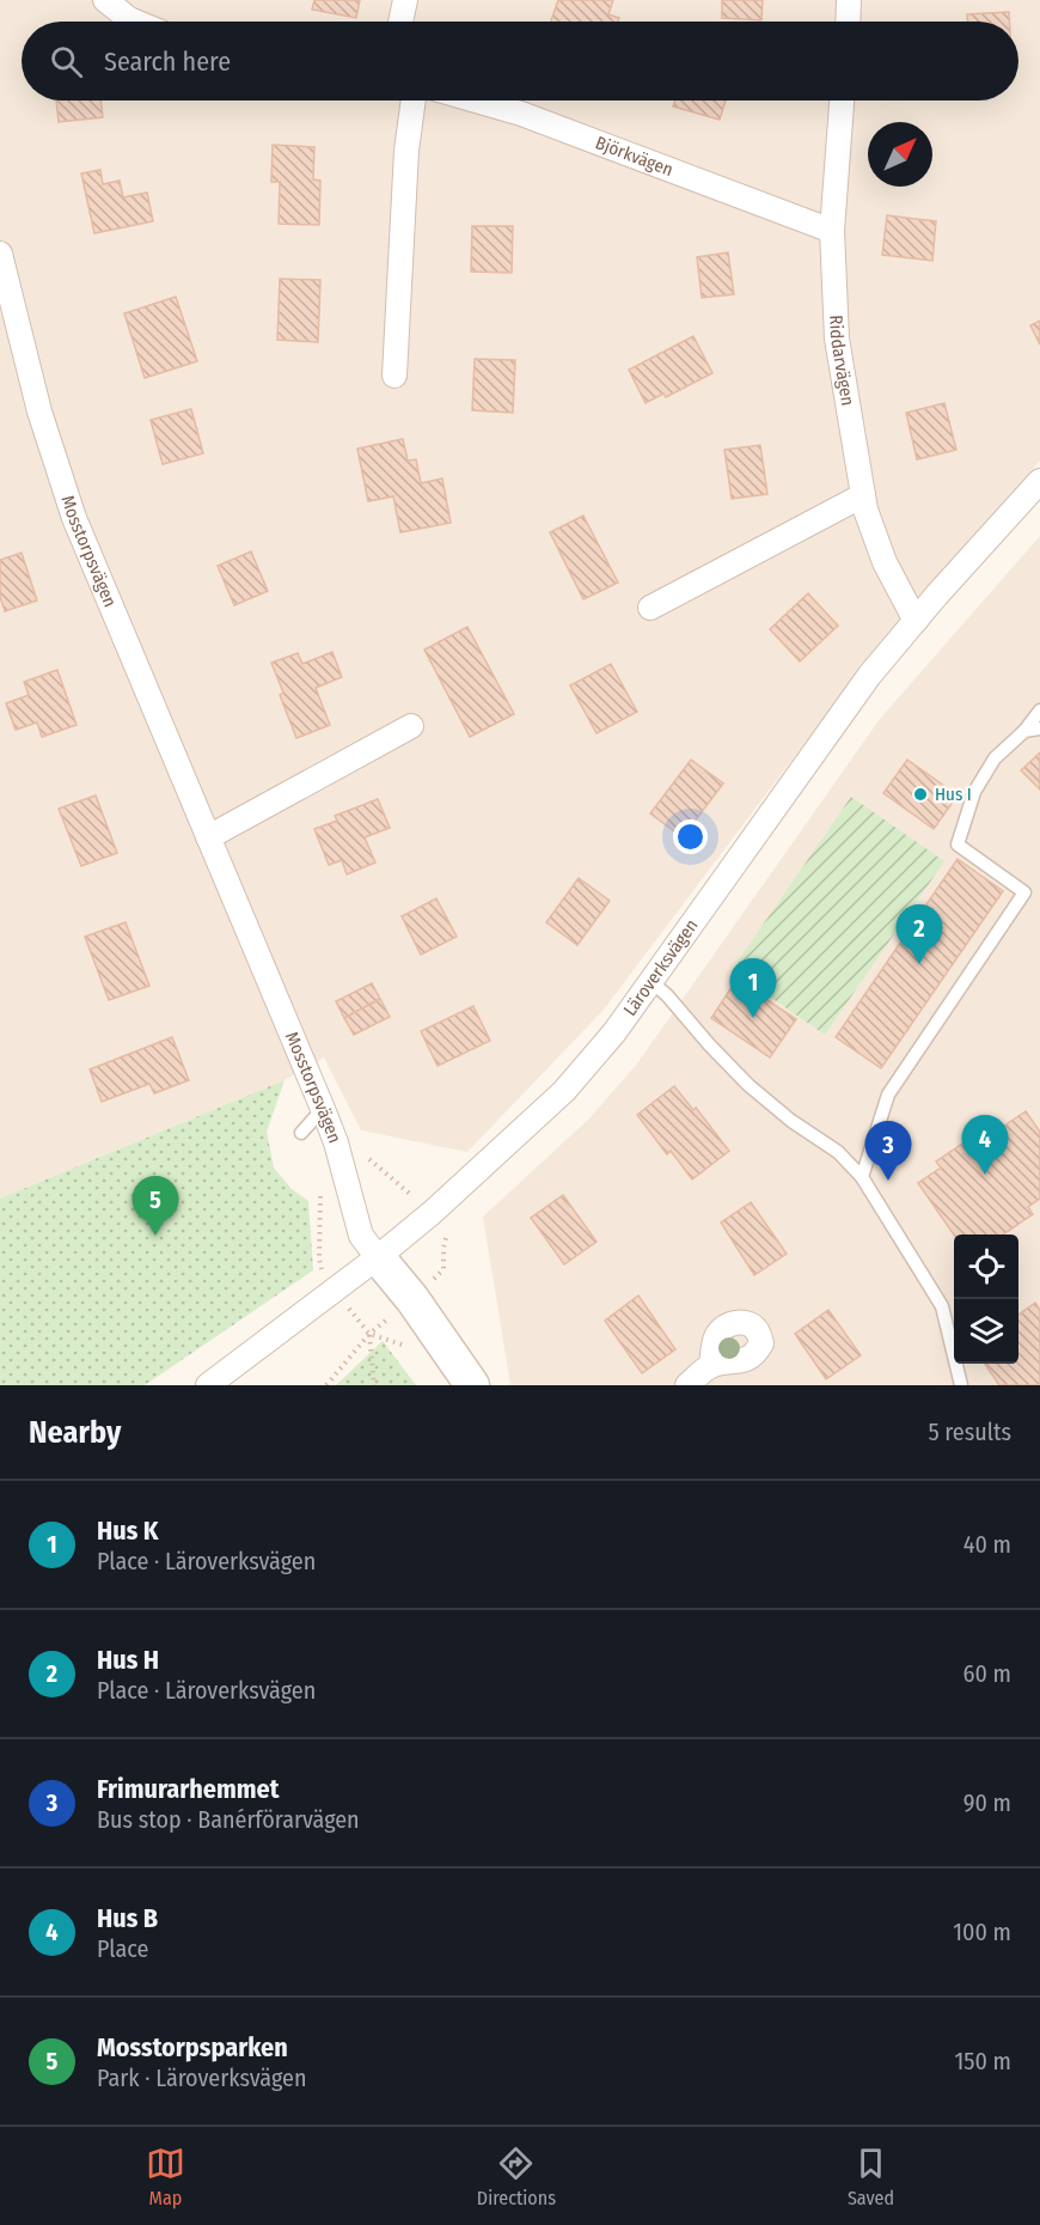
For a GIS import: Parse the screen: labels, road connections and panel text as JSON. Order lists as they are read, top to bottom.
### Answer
{
  "streets": {
    "street": [
      "Björkvägen",
      "Riddarvägen",
      "Mosstorpsvägen",
      "Läroverksvägen"
    ]
  },
  "crossings": [
    ["Björkvägen", "Riddarvägen"],
    ["Riddarvägen", "Läroverksvägen"],
    ["Mosstorpsvägen", "Läroverksvägen"]
  ],
  "places": ["Hus I"],
  "north": "top right",
  "page": {
    "search": "Search here",
    "pins": [
      "2",
      "1",
      "4",
      "3",
      "5"
    ],
    "heading": ["Nearby", "5 results"],
    "list": [
      {
        "mark": "1",
        "name": "Hus K",
        "note": "Place · Läroverksvägen",
        "value": "40 m"
      },
      {
        "mark": "2",
        "name": "Hus H",
        "note": "Place · Läroverksvägen",
        "value": "60 m"
      },
      {
        "mark": "3",
        "name": "Frimurarhemmet",
        "note": "Bus stop · Banérförarvägen",
        "value": "90 m"
      },
      {
        "mark": "4",
        "name": "Hus B",
        "note": "Place",
        "value": "100 m"
      },
      {
        "mark": "5",
        "name": "Mosstorpsparken",
        "note": "Park · Läroverksvägen",
        "value": "150 m"
      }
    ],
    "nav": ["Map", "Directions", "Saved"]
  }
}
